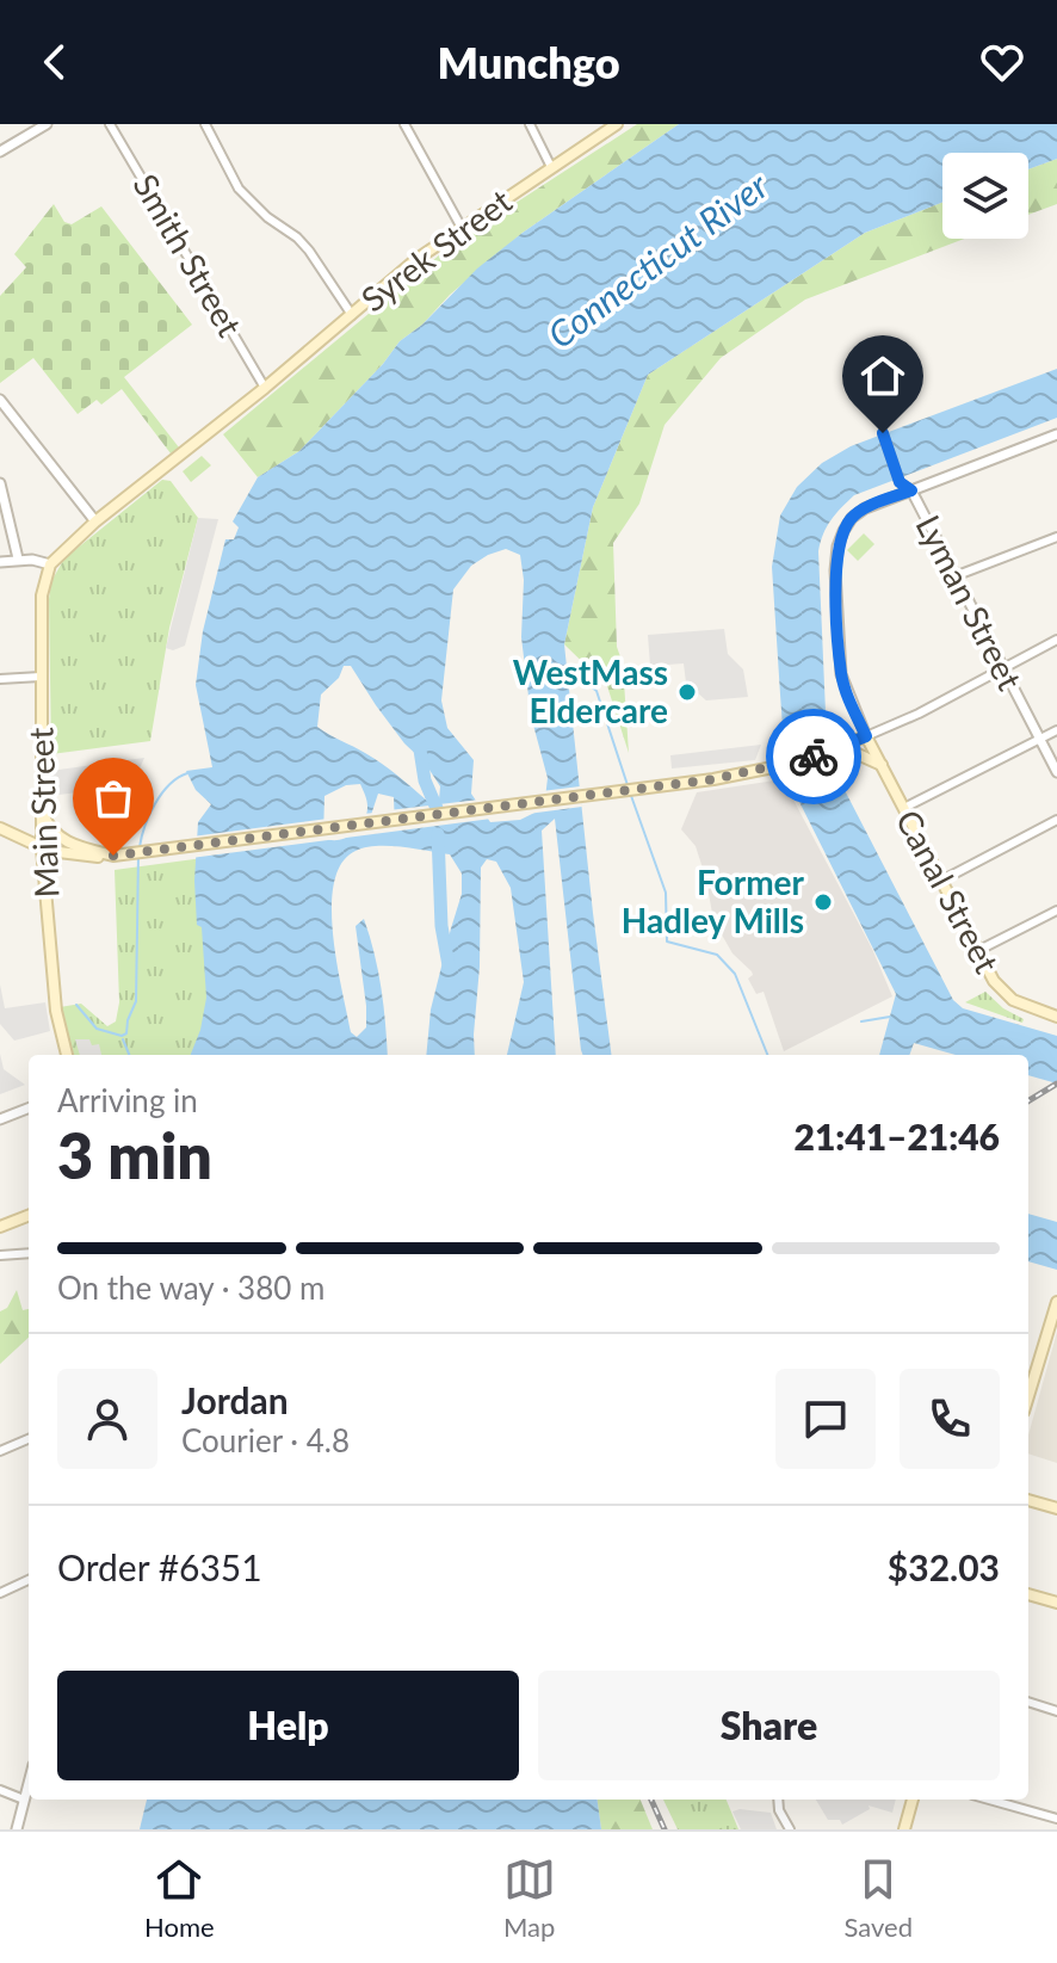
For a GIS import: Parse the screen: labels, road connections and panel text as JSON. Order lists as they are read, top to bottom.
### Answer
{
  "streets": {
    "main road": ["Syrek Street", "Main Street", "Canal Street"],
    "street": ["Smith Street", "Lyman Street"]
  },
  "crossings": [
    ["Syrek Street", "Smith Street"],
    ["Syrek Street", "Main Street"]
  ],
  "water": ["Connecticut River"],
  "places": ["WestMass Eldercare", "Former Hadley Mills"],
  "page": {
    "header": "Munchgo",
    "heading": ["3 min", "Arriving in", "21:41–21:46"],
    "panel": [
      "Jordan",
      "Courier · 4.8",
      "Order #6351",
      "$32.03"
    ],
    "bar": "On the way · 380 m",
    "buttons": ["Help", "Share"],
    "tabs": ["Home", "Map", "Saved"]
  }
}
